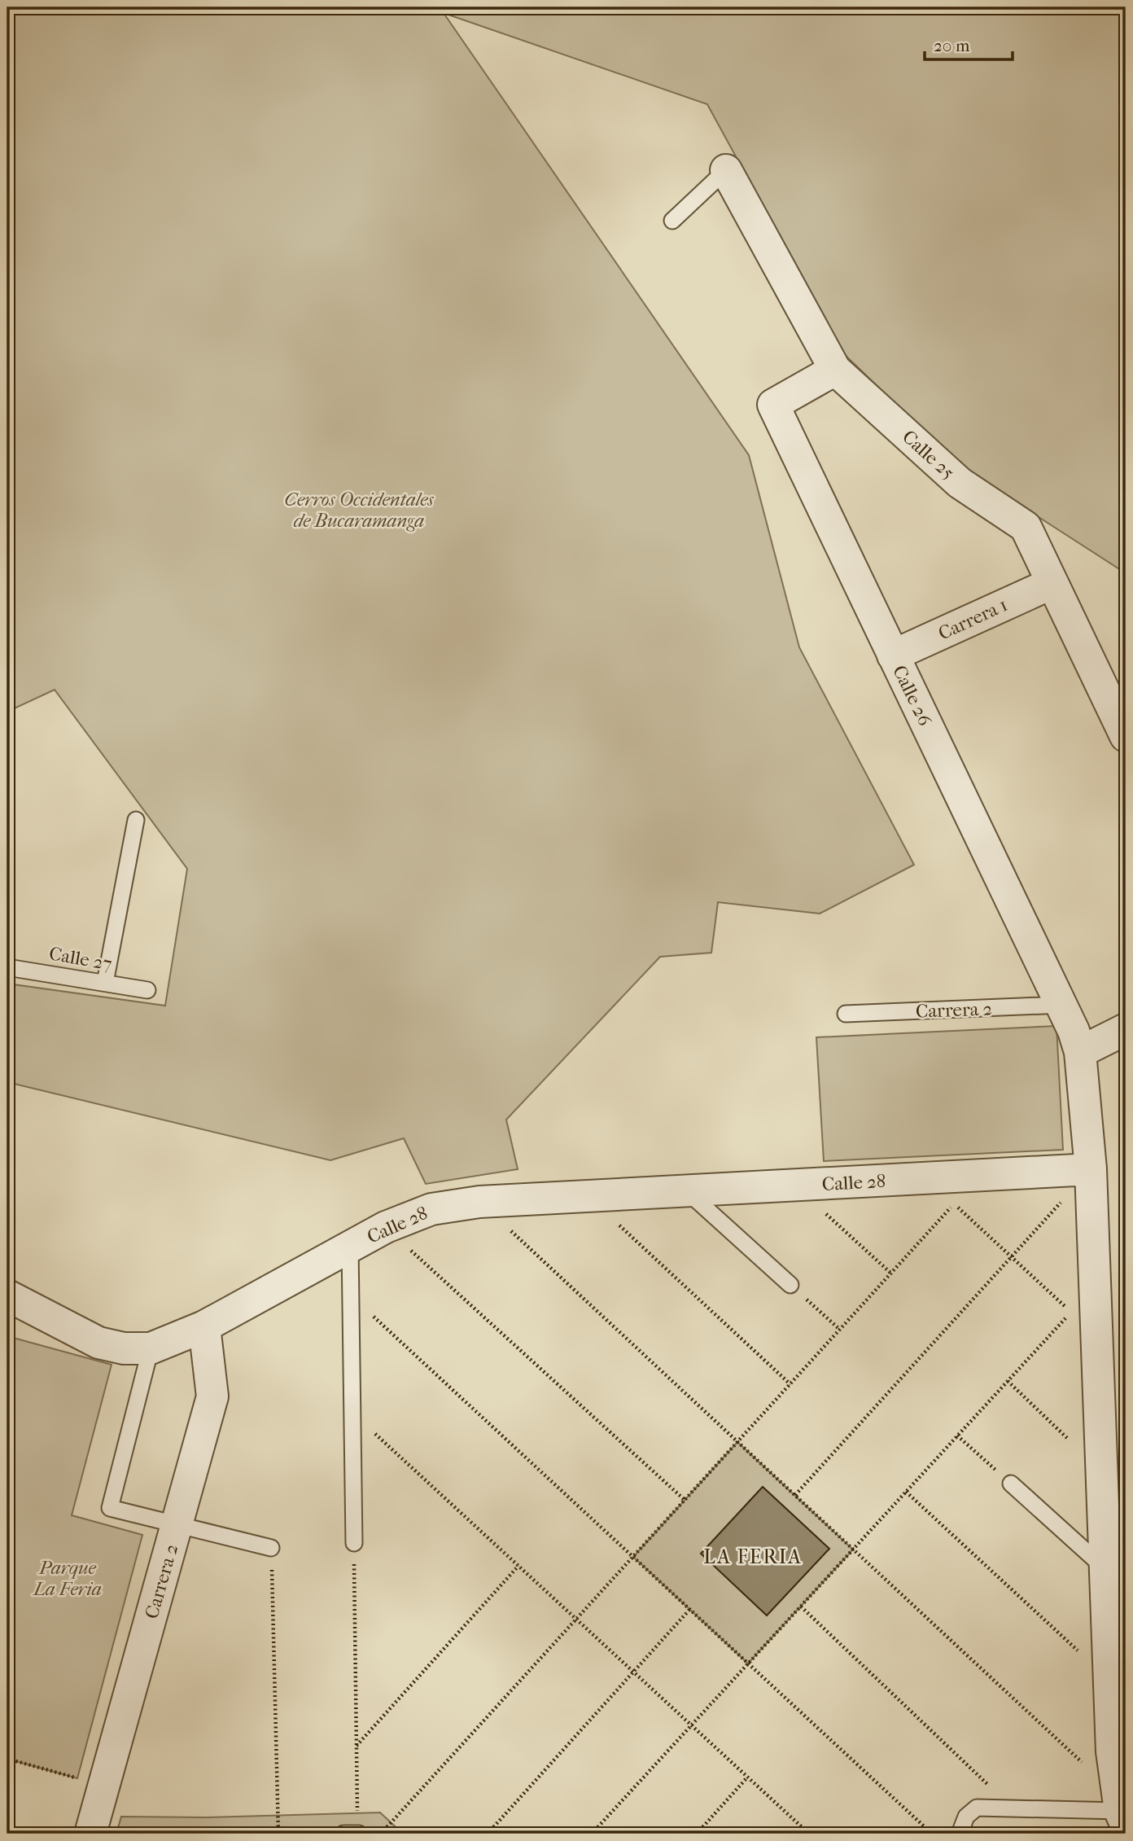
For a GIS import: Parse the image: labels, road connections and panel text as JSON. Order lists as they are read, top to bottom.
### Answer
{
  "streets": {
    "street": [
      "Calle 25",
      "Carrera 1",
      "Calle 26",
      "Carrera 2",
      "Calle 28"
    ],
    "lane": ["Calle 27"]
  },
  "crossings": [
    ["Calle 25", "Carrera 1"],
    ["Calle 25", "Calle 26"],
    ["Carrera 1", "Calle 26"],
    ["Calle 26", "Carrera 2"],
    ["Carrera 2", "Calle 28"]
  ],
  "districts": ["LA FERIA"],
  "parks": ["Cerros Occidentales de Bucaramanga", "Parque La Feria"],
  "scale_bar": "20 m"
}
